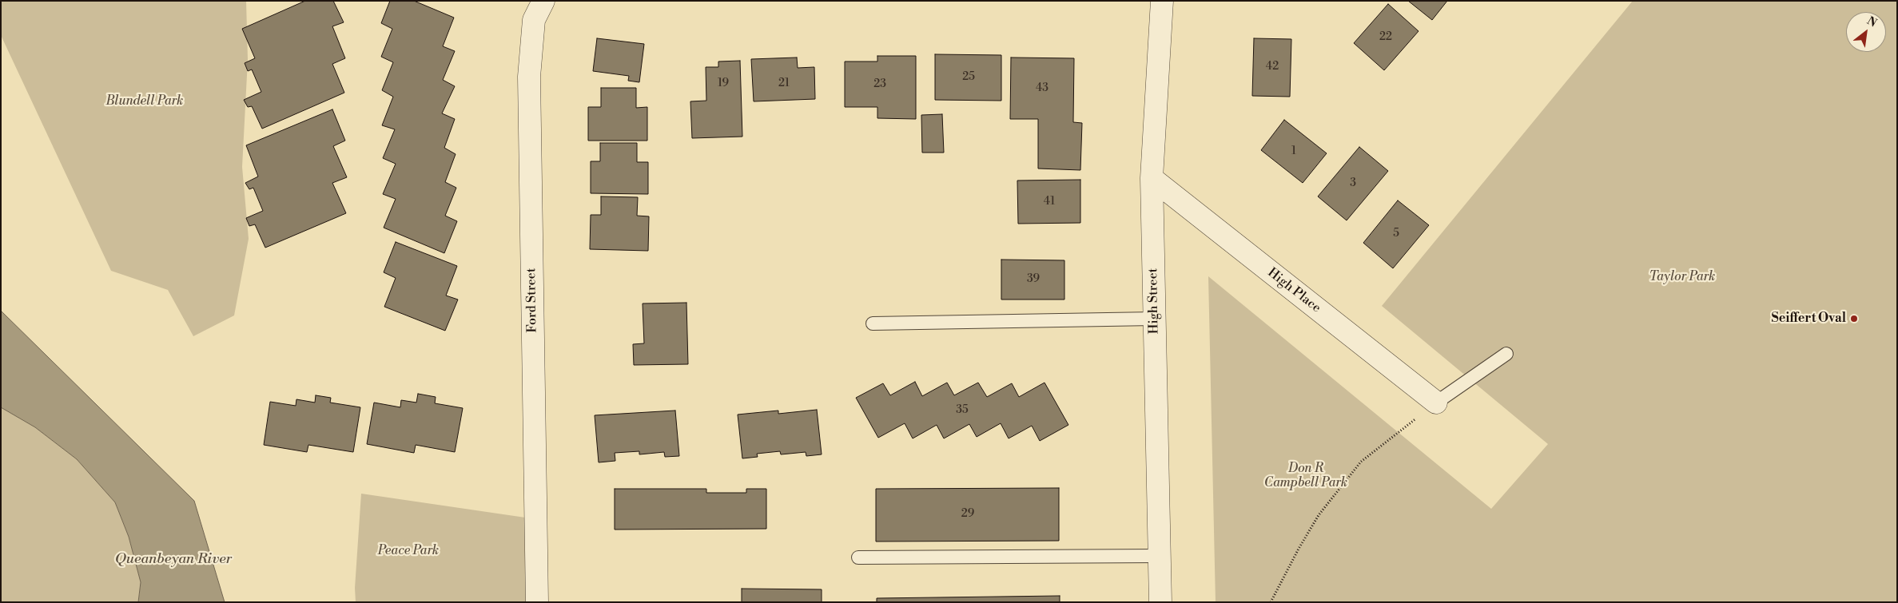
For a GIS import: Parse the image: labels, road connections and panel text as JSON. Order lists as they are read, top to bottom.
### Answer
{
  "streets": {
    "street": ["High Place", "Ford Street", "High Street"]
  },
  "crossings": [
    ["High Place", "High Street"]
  ],
  "water": ["Queanbeyan River"],
  "parks": [
    "Blundell Park",
    "Taylor Park",
    "Don R Campbell Park",
    "Peace Park"
  ],
  "places": ["Seiffert Oval"],
  "house_numbers": [
    "22",
    "42",
    "25",
    "19",
    "21",
    "23",
    "43",
    "1",
    "3",
    "41",
    "5",
    "39",
    "35",
    "29"
  ],
  "north": "top right"
}
